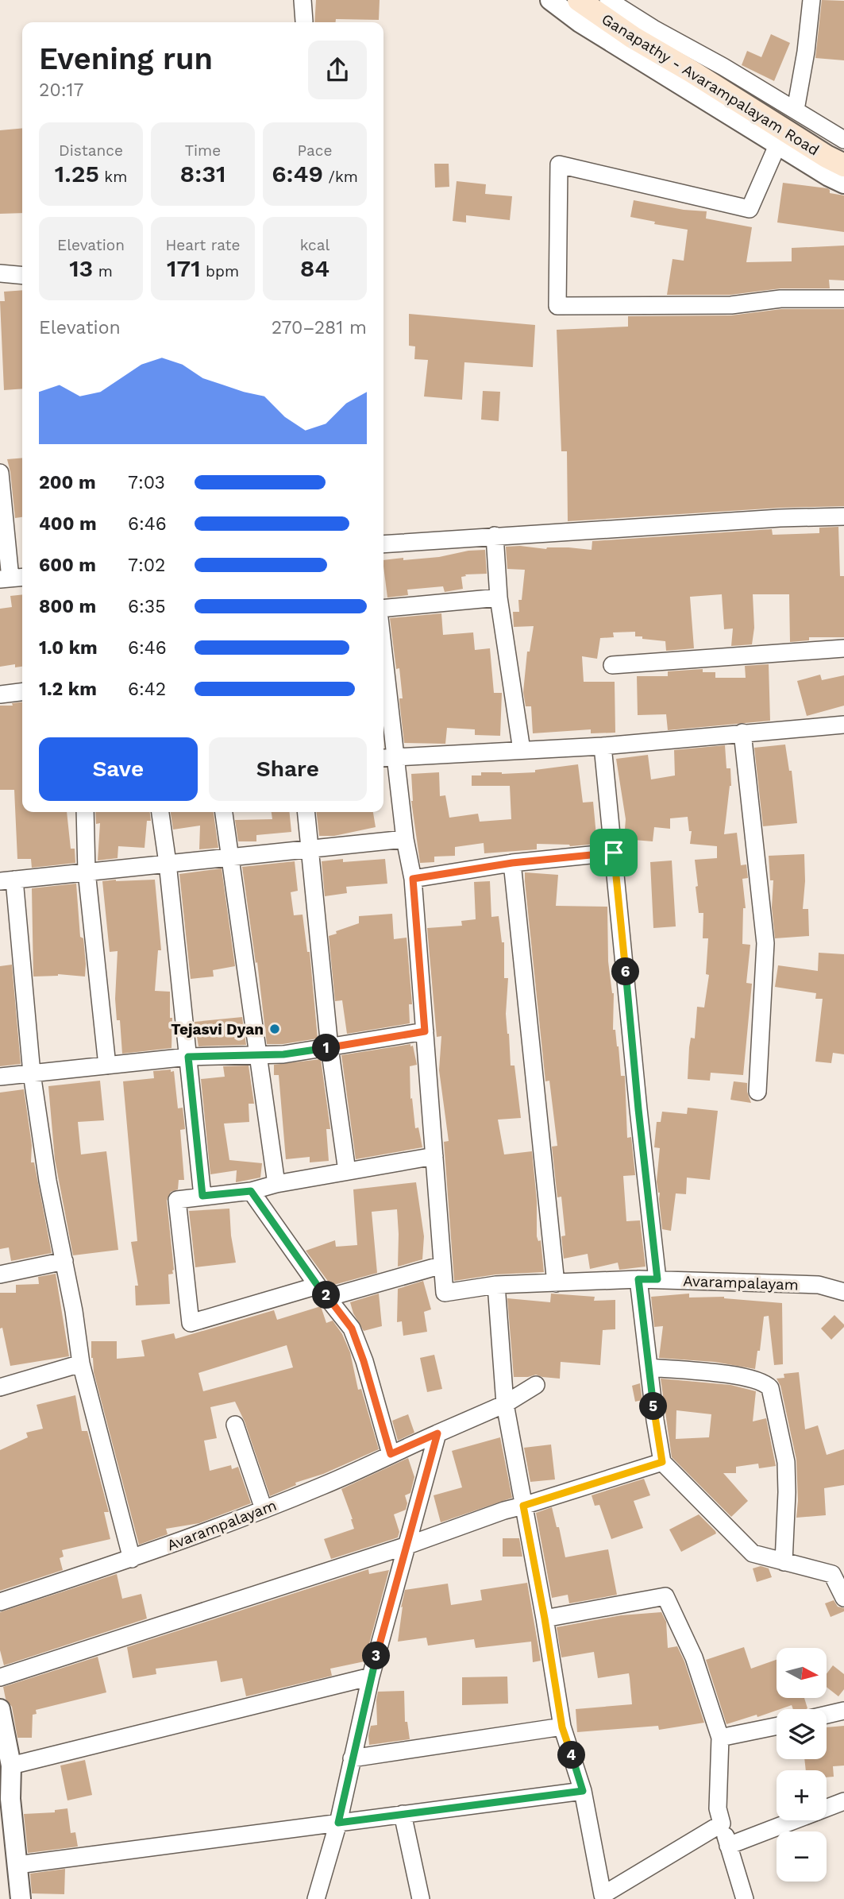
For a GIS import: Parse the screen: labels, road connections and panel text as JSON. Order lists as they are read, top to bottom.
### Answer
{
  "streets": {
    "main road": ["Ganapathy - Avarampalayam Road"],
    "street": ["Avarampalayam"]
  },
  "places": ["Tejasvi Dyan"],
  "north": "right",
  "page": {
    "heading": ["Evening run", "20:17"],
    "stats": [
      ["Distance", "1.25 km"],
      ["Time", "8:31"],
      ["Pace", "6:49 /km"],
      ["Elevation", "13 m"],
      ["Heart rate", "171 bpm"],
      ["kcal", "84"]
    ],
    "chart": ["Elevation", "270–281 m"],
    "list": [
      {
        "name": "200 m",
        "note": "7:03"
      },
      {
        "name": "400 m",
        "note": "6:46"
      },
      {
        "name": "600 m",
        "note": "7:02"
      },
      {
        "name": "800 m",
        "note": "6:35"
      },
      {
        "name": "1.0 km",
        "note": "6:46"
      },
      {
        "name": "1.2 km",
        "note": "6:42"
      }
    ],
    "buttons": ["Save", "Share"],
    "pins": [
      "6",
      "1",
      "2",
      "5",
      "3",
      "4"
    ],
    "map_buttons": ["+", "−"]
  }
}
